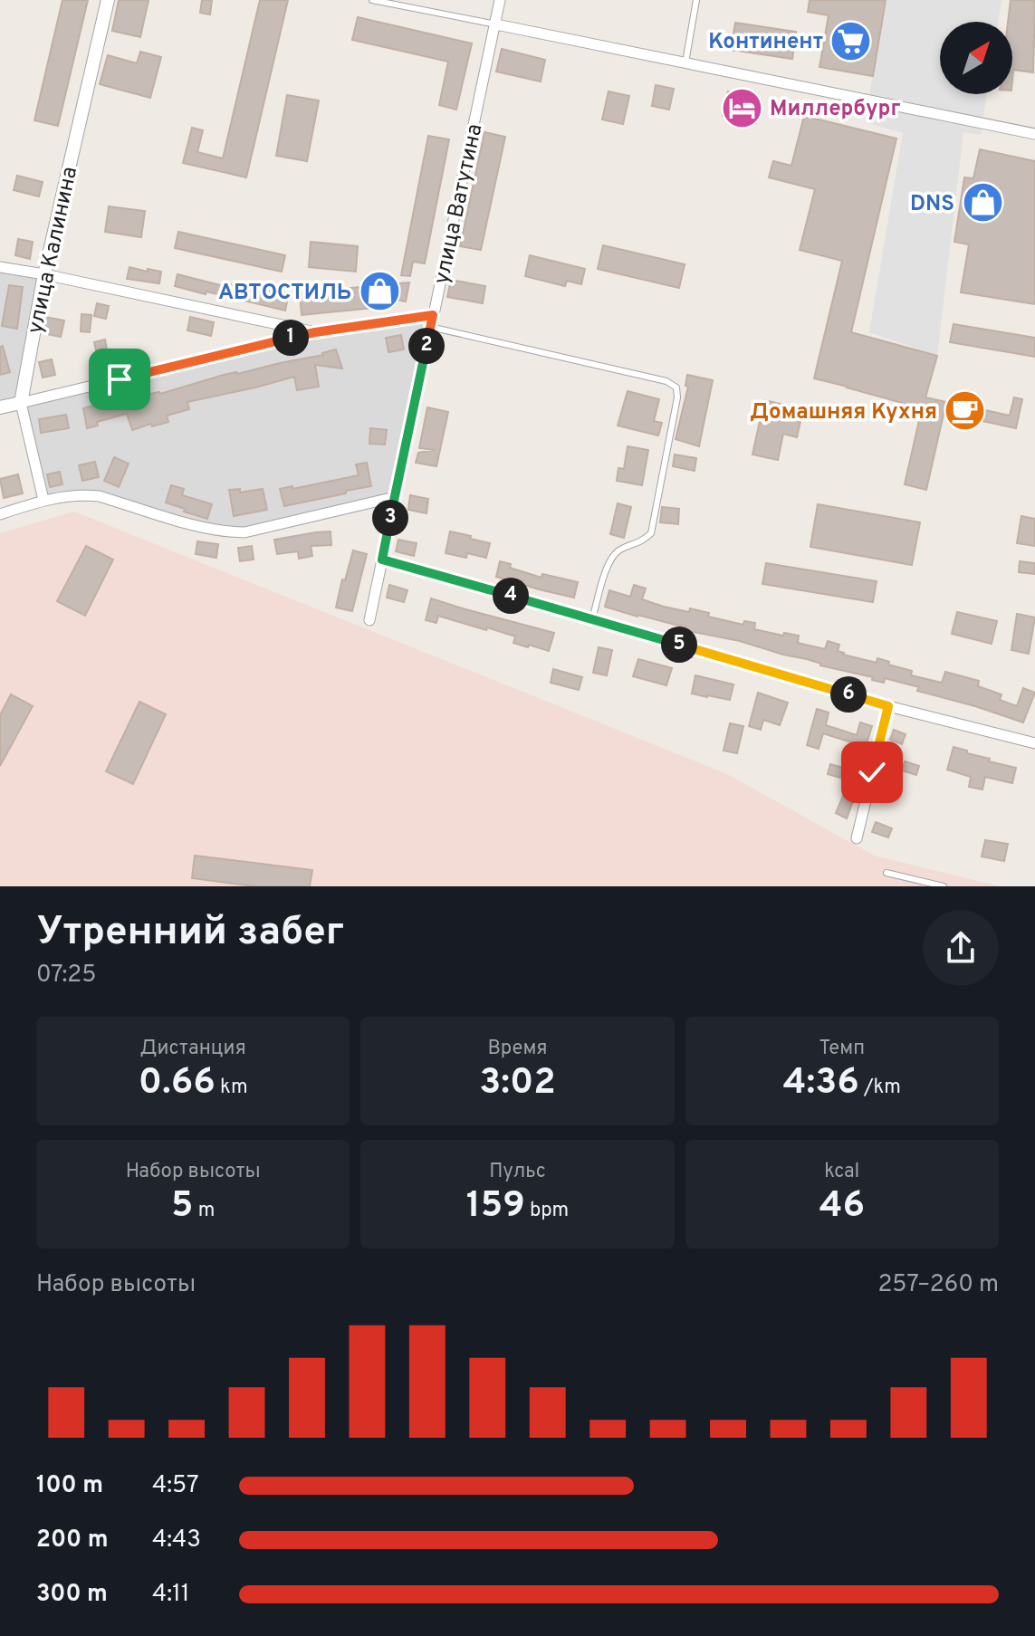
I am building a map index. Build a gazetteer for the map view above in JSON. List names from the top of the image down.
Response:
{
  "streets": {
    "street": ["улица Ватутина", "улица Калинина"]
  },
  "places": {
    "supermarket": ["Континент"],
    "hotel": ["Миллербург"],
    "shop": ["DNS", "АВТОСТИЛЬ"],
    "cafe": ["Домашняя Кухня"]
  },
  "north": "top right",
  "page": {
    "pins": [
      "1",
      "2",
      "3",
      "4",
      "5",
      "6"
    ],
    "heading": ["Утренний забег", "07:25"],
    "stats": [
      ["Дистанция", "0.66 km"],
      ["Время", "3:02"],
      ["Темп", "4:36 /km"],
      ["Набор высоты", "5 m"],
      ["Пульс", "159 bpm"],
      ["kcal", "46"]
    ],
    "chart": ["Набор высоты", "257–260 m"],
    "list": [
      {
        "name": "100 m",
        "note": "4:57"
      },
      {
        "name": "200 m",
        "note": "4:43"
      },
      {
        "name": "300 m",
        "note": "4:11"
      }
    ]
  }
}
